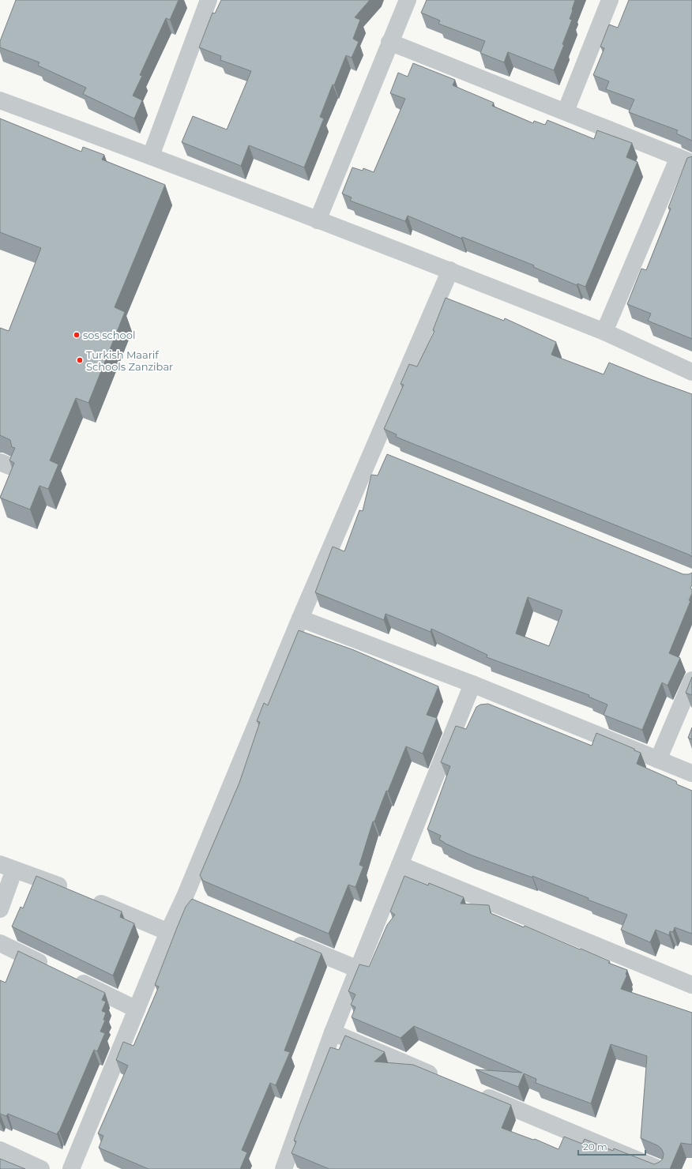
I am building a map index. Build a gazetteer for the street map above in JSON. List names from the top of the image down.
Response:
{
  "places": ["sos school", "Turkish Maarif Schools Zanzibar"],
  "scale_bar": "20 m"
}
